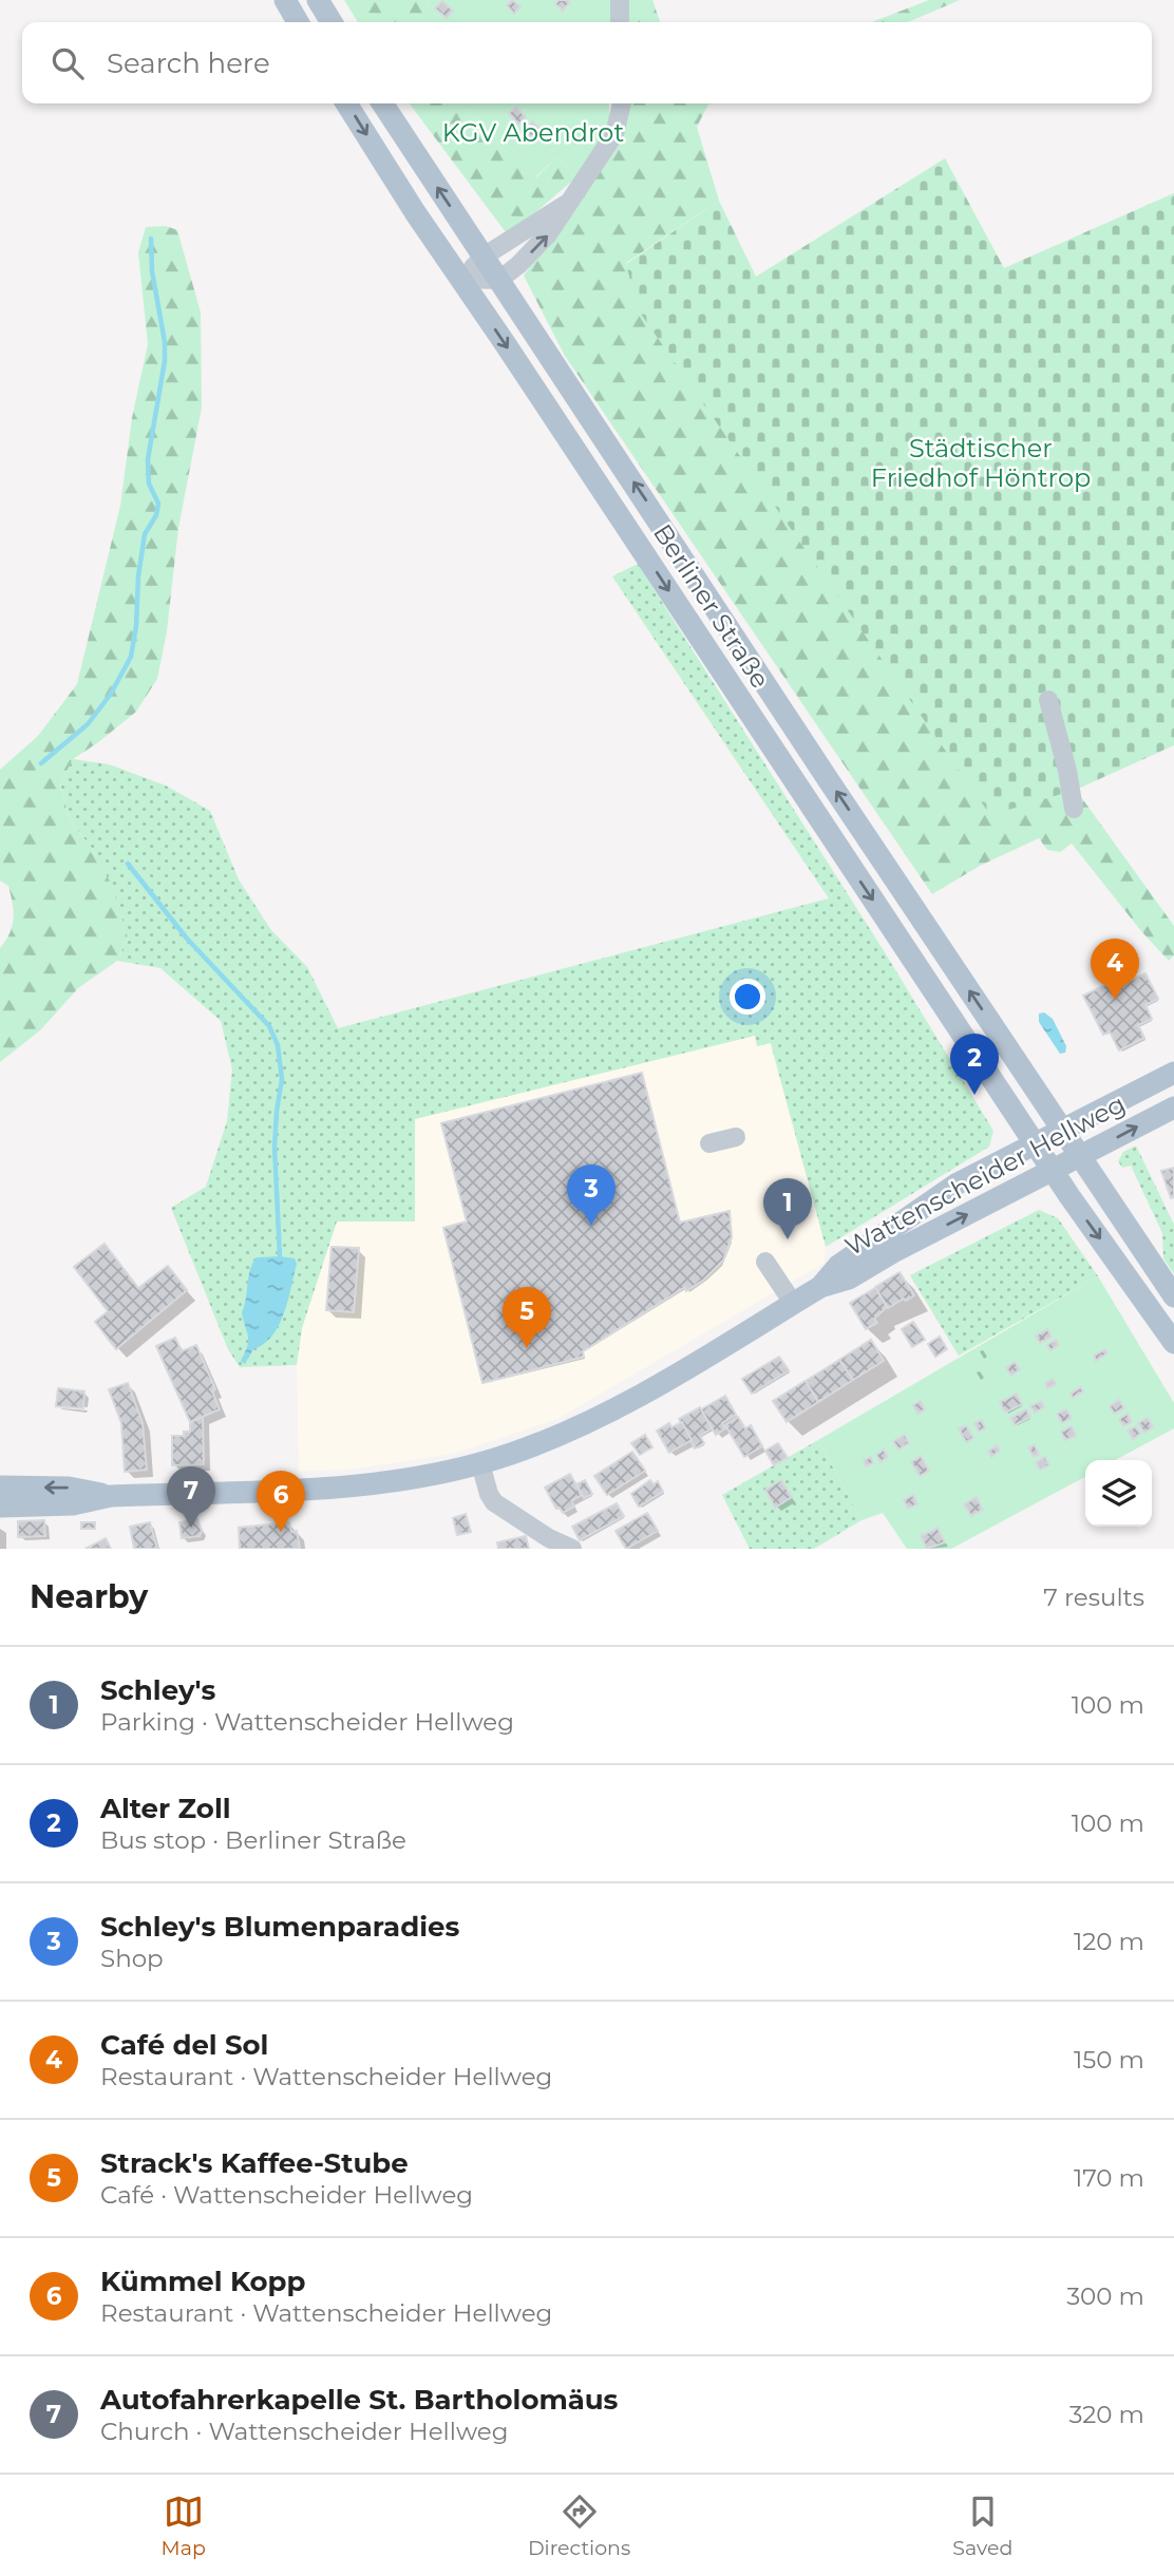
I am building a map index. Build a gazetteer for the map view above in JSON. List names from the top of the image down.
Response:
{
  "streets": {
    "main road": ["Berliner Straße", "Wattenscheider Hellweg"]
  },
  "crossings": [
    ["Berliner Straße", "Wattenscheider Hellweg"]
  ],
  "parks": ["KGV Abendrot", "Städtischer Friedhof Höntrop"],
  "page": {
    "search": "Search here",
    "pins": [
      "4",
      "2",
      "3",
      "1",
      "5",
      "7",
      "6"
    ],
    "heading": ["Nearby", "7 results"],
    "list": [
      {
        "mark": "1",
        "name": "Schley's",
        "note": "Parking · Wattenscheider Hellweg",
        "value": "100 m"
      },
      {
        "mark": "2",
        "name": "Alter Zoll",
        "note": "Bus stop · Berliner Straße",
        "value": "100 m"
      },
      {
        "mark": "3",
        "name": "Schley's Blumenparadies",
        "note": "Shop",
        "value": "120 m"
      },
      {
        "mark": "4",
        "name": "Café del Sol",
        "note": "Restaurant · Wattenscheider Hellweg",
        "value": "150 m"
      },
      {
        "mark": "5",
        "name": "Strack's Kaffee-Stube",
        "note": "Café · Wattenscheider Hellweg",
        "value": "170 m"
      },
      {
        "mark": "6",
        "name": "Kümmel Kopp",
        "note": "Restaurant · Wattenscheider Hellweg",
        "value": "300 m"
      },
      {
        "mark": "7",
        "name": "Autofahrerkapelle St. Bartholomäus",
        "note": "Church · Wattenscheider Hellweg",
        "value": "320 m"
      }
    ],
    "nav": ["Map", "Directions", "Saved"]
  }
}
